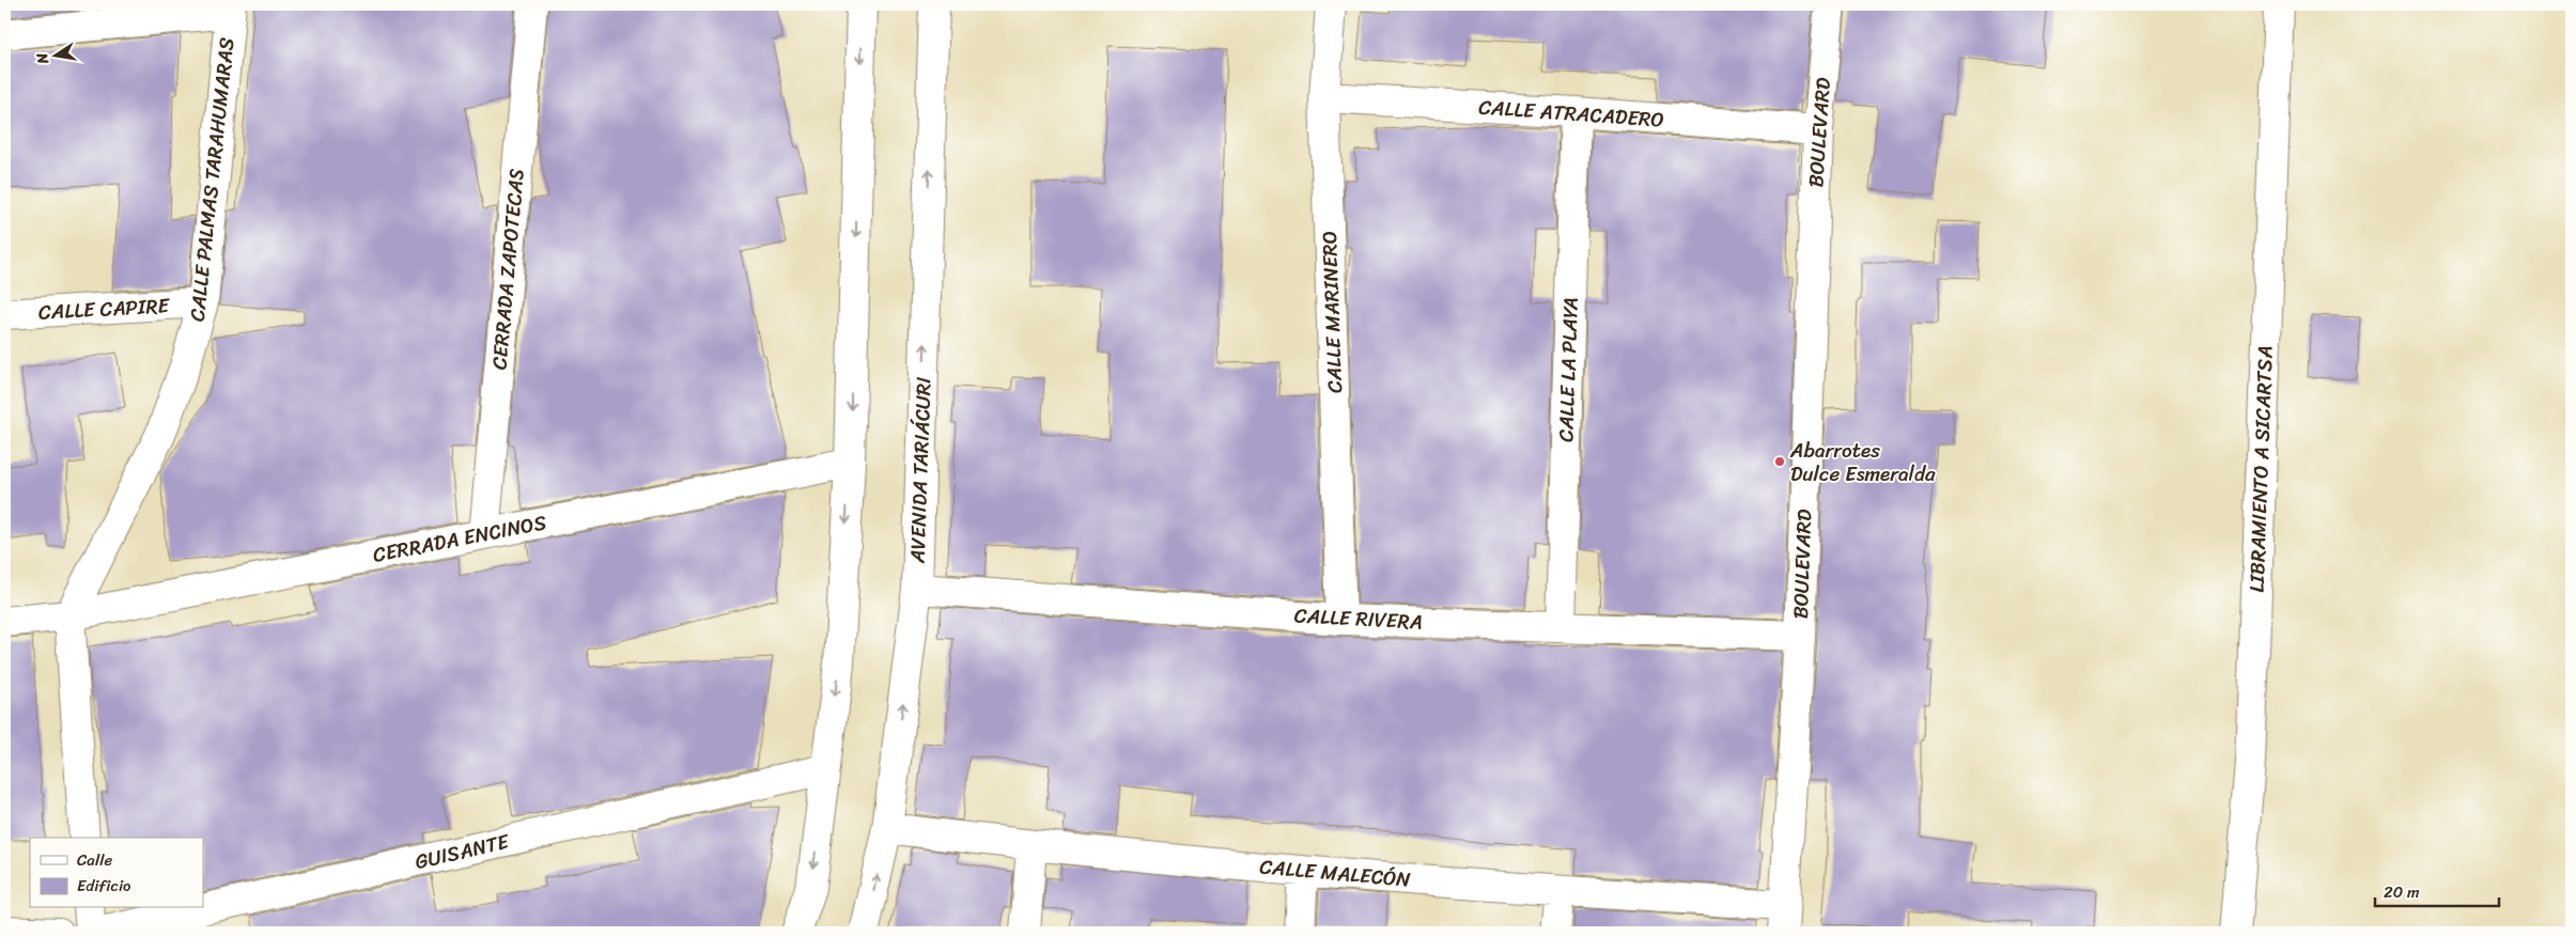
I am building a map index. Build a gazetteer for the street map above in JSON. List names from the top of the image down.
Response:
{
  "streets": {
    "street": [
      "CALLE ATRACADERO",
      "BOULEVARD",
      "CALLE PALMAS TARAHUMARAS",
      "CERRADA ZAPOTECAS",
      "CALLE CAPIRE",
      "CALLE MARINERO",
      "CALLE LA PLAYA",
      "LIBRAMIENTO A SICARTSA",
      "AVENIDA TARIÁCURI",
      "CERRADA ENCINOS",
      "CALLE RIVERA",
      "GUISANTE",
      "CALLE MALECÓN"
    ]
  },
  "crossings": [
    ["CALLE ATRACADERO", "BOULEVARD"],
    ["CALLE ATRACADERO", "CALLE MARINERO"],
    ["CALLE ATRACADERO", "CALLE LA PLAYA"],
    ["BOULEVARD", "CALLE RIVERA"],
    ["BOULEVARD", "CALLE MALECÓN"],
    ["CALLE PALMAS TARAHUMARAS", "CALLE CAPIRE"],
    ["CALLE PALMAS TARAHUMARAS", "CERRADA ENCINOS"],
    ["CERRADA ZAPOTECAS", "CERRADA ENCINOS"],
    ["CALLE MARINERO", "CALLE RIVERA"],
    ["CALLE LA PLAYA", "CALLE RIVERA"],
    ["AVENIDA TARIÁCURI", "CALLE RIVERA"],
    ["AVENIDA TARIÁCURI", "CALLE MALECÓN"]
  ],
  "places": ["Abarrotes Dulce Esmeralda"],
  "legend": ["Calle", "Edificio"],
  "scale_bar": "20 m",
  "north": "left"
}
